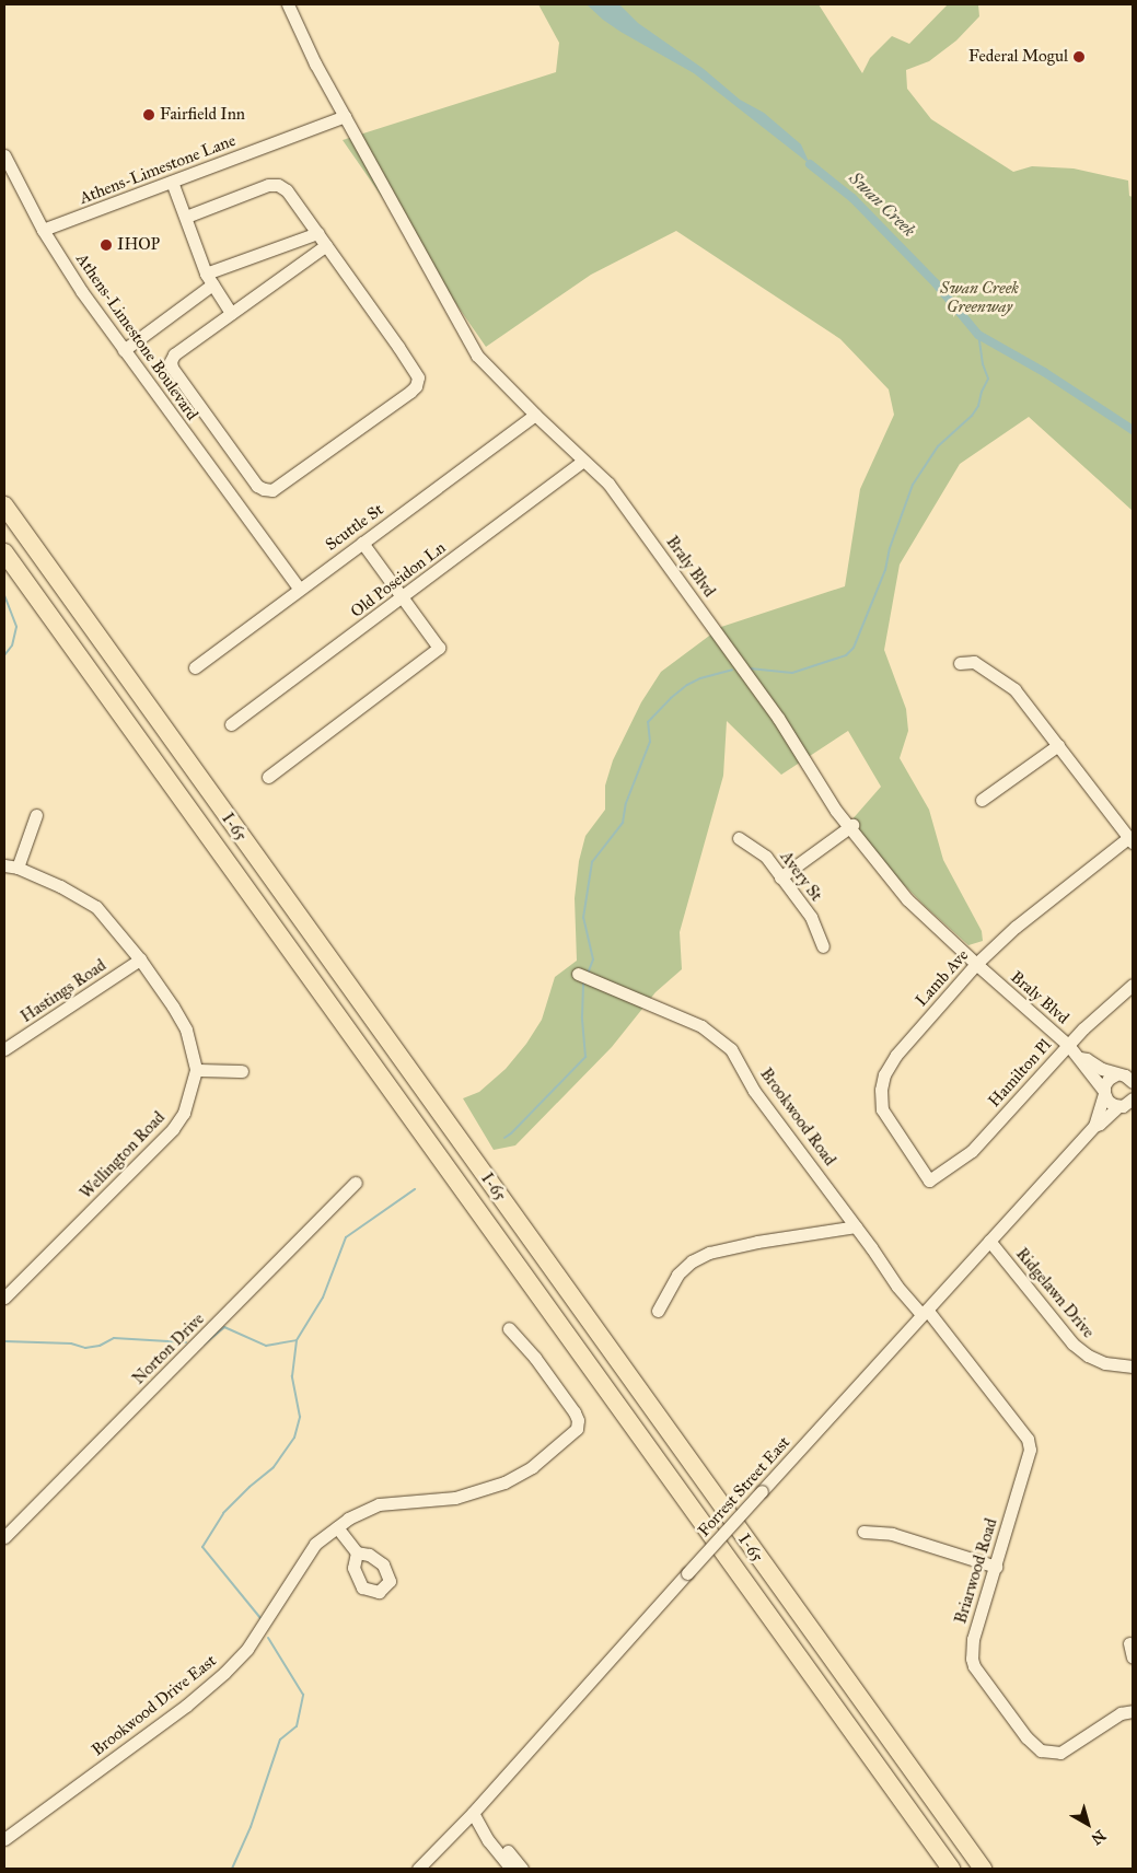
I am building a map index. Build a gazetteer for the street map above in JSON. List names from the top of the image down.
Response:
{
  "streets": {
    "highway": ["I-65"],
    "street": [
      "Athens-Limestone Lane",
      "Athens-Limestone Boulevard",
      "Scuttle St",
      "Braly Blvd",
      "Old Poseidon Ln",
      "Avery St",
      "Lamb Ave",
      "Hastings Road",
      "Hamilton Pl",
      "Brookwood Road",
      "Wellington Road",
      "Ridgelawn Drive",
      "Norton Drive",
      "Forrest Street East",
      "Briarwood Road",
      "Brookwood Drive East"
    ]
  },
  "crossings": [
    ["Athens-Limestone Lane", "Athens-Limestone Boulevard"],
    ["Athens-Limestone Lane", "Braly Blvd"],
    ["Athens-Limestone Boulevard", "Scuttle St"],
    ["Scuttle St", "Braly Blvd"],
    ["Braly Blvd", "Old Poseidon Ln"],
    ["Braly Blvd", "Lamb Ave"],
    ["Braly Blvd", "Hamilton Pl"],
    ["Lamb Ave", "Hamilton Pl"],
    ["Brookwood Road", "Forrest Street East"],
    ["Brookwood Road", "Briarwood Road"],
    ["Ridgelawn Drive", "Forrest Street East"],
    ["Forrest Street East", "Briarwood Road"]
  ],
  "water": ["Swan Creek"],
  "parks": ["Swan Creek Greenway"],
  "places": ["Federal Mogul", "Fairfield Inn", "IHOP"],
  "north": "bottom right"
}
